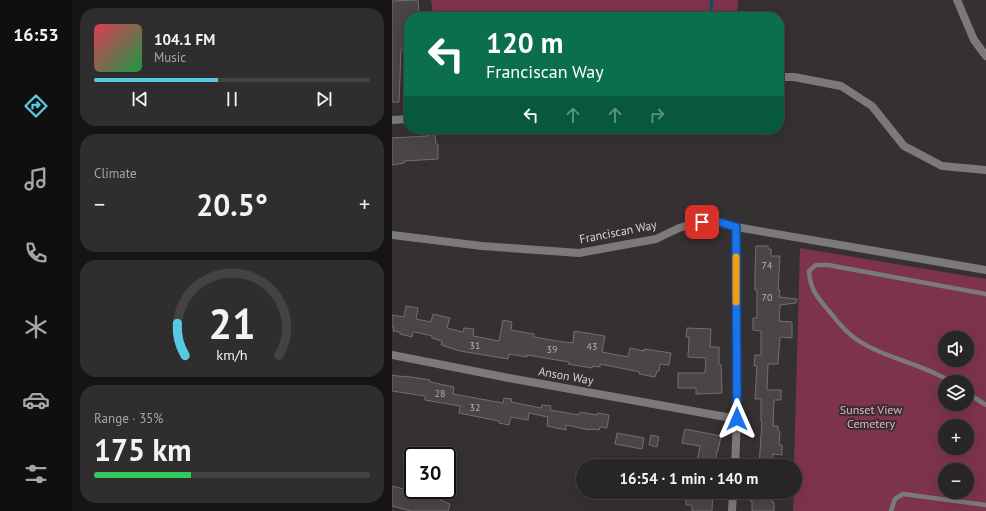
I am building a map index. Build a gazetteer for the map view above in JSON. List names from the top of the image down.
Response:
{
  "streets": {
    "street": ["Franciscan Way", "Anson Way"]
  },
  "parks": ["Sunset View Cemetery"],
  "house_numbers": [
    "74",
    "70",
    "31",
    "43",
    "39",
    "28",
    "32"
  ],
  "page": {
    "tabs": "16:53",
    "turn": ["120 m", "Franciscan Way"],
    "song": ["104.1 FM", "Music"],
    "tile": [
      "Climate",
      ["Range · 35%", "175 km"]
    ],
    "heat": ["−", "20.5°", "+"],
    "map_buttons": ["+", "−"],
    "limit": "30",
    "trip": "16:54 · 1 min · 140 m",
    "gauge": ["21", "km/h"]
  }
}
